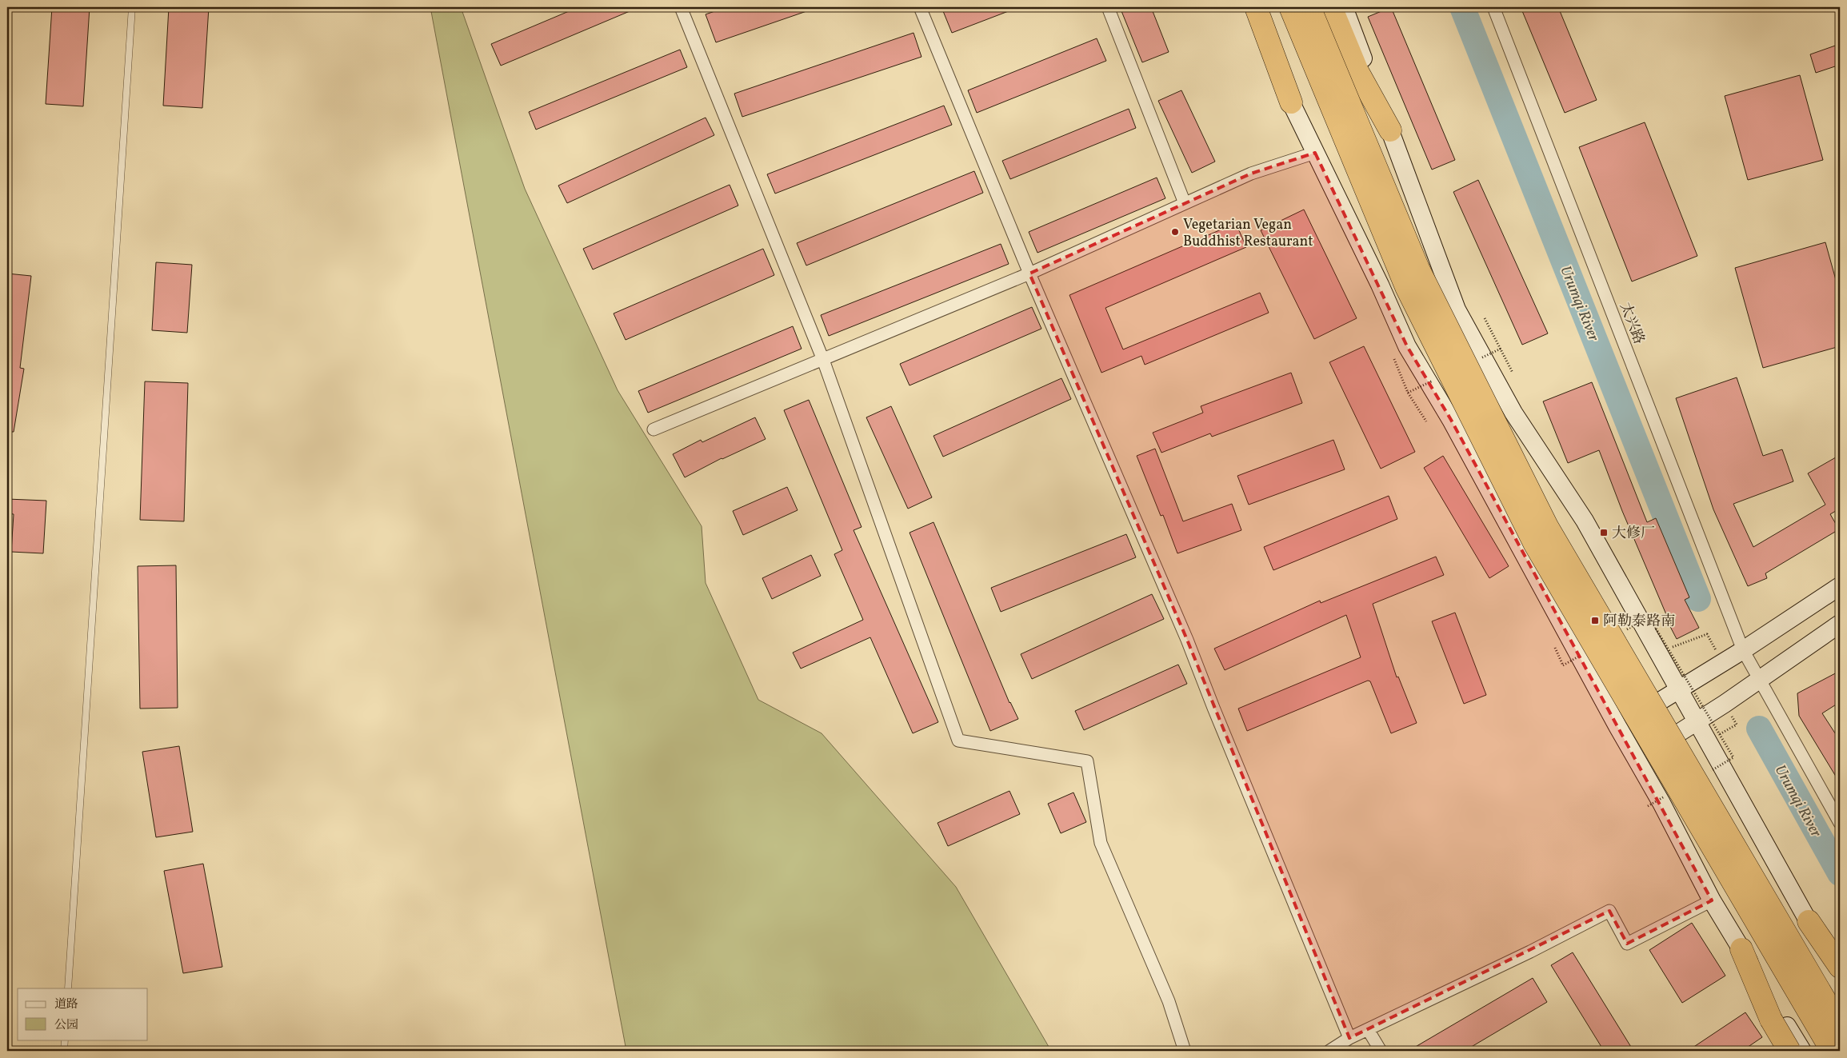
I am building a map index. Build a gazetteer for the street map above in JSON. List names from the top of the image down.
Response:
{
  "streets": {
    "street": ["太兴路"]
  },
  "water": ["Urumqi River"],
  "places": {
    "other": ["Vegetarian Vegan Buddhist Restaurant"],
    "transit": ["大修厂", "阿勒泰路南"]
  },
  "legend": ["道路", "公园"]
}
